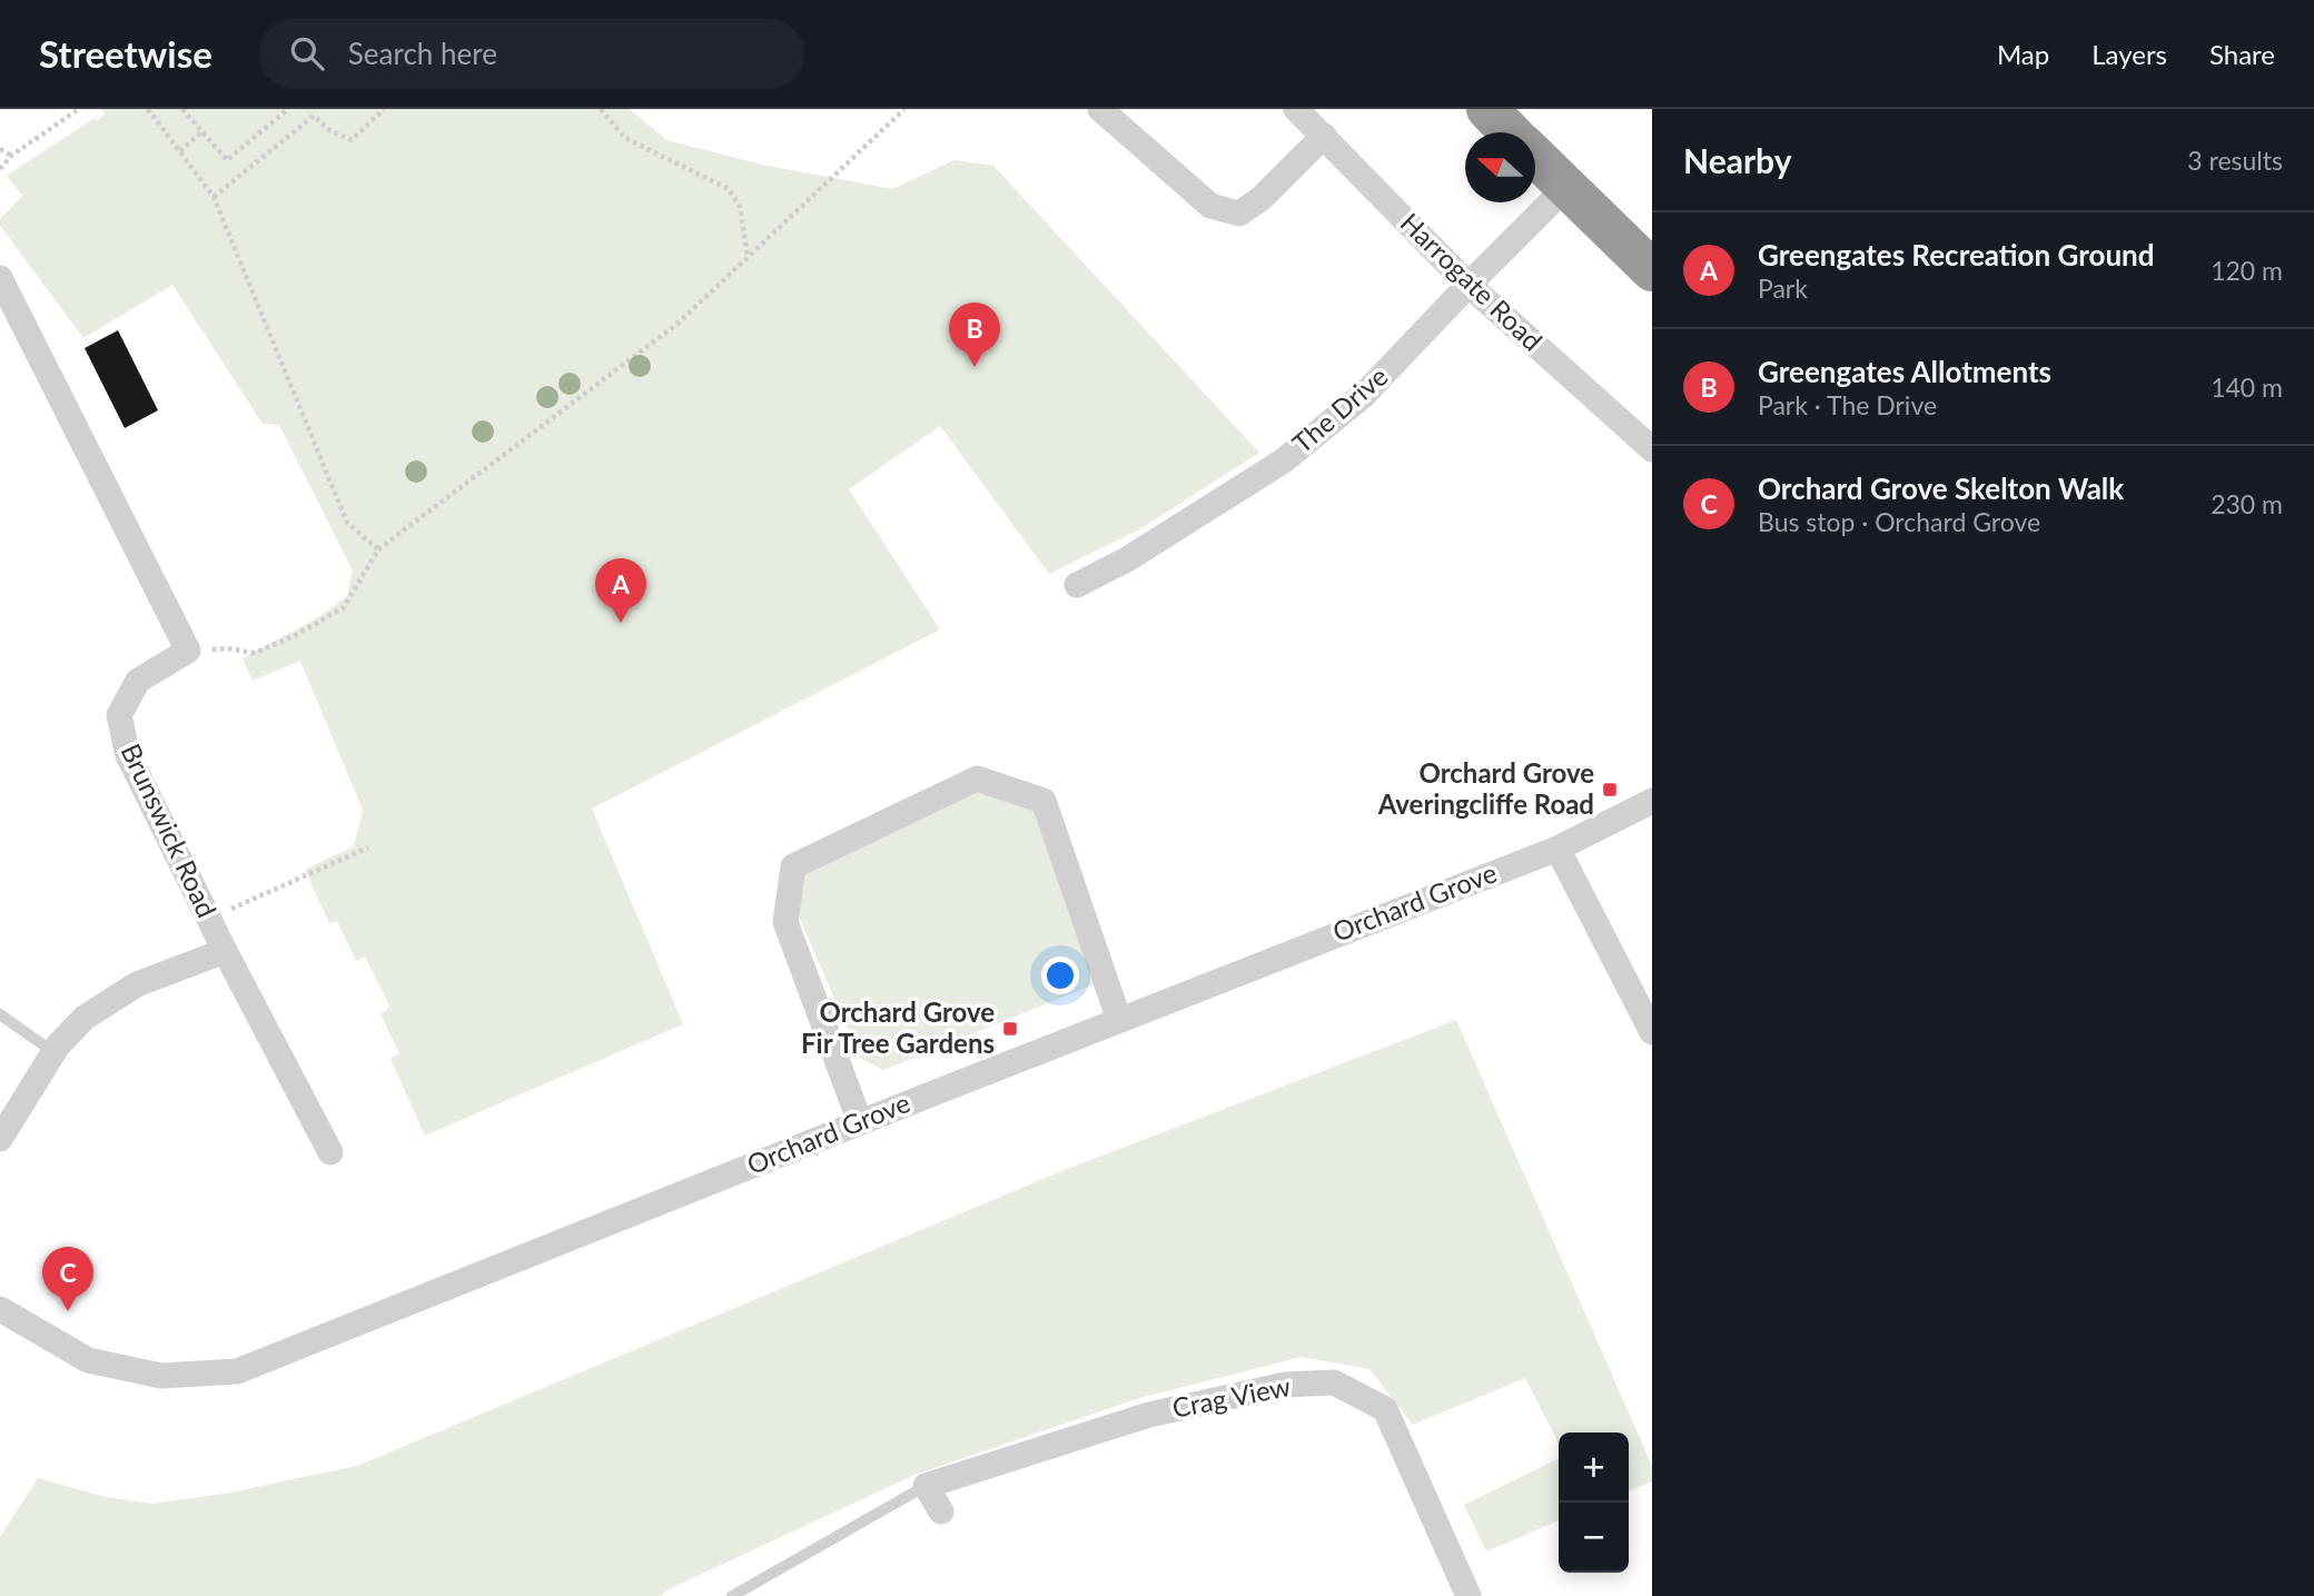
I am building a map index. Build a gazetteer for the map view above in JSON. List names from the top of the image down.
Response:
{
  "streets": {
    "street": [
      "Harrogate Road",
      "The Drive",
      "Brunswick Road",
      "Orchard Grove",
      "Crag View"
    ]
  },
  "crossings": [
    ["Harrogate Road", "The Drive"]
  ],
  "places": {
    "transit": ["Orchard Grove Averingcliffe Road", "Orchard Grove Fir Tree Gardens"]
  },
  "north": "left",
  "page": {
    "header": "Streetwise",
    "search": "Search here",
    "nav": ["Map", "Layers", "Share"],
    "heading": ["Nearby", "3 results"],
    "list": [
      {
        "mark": "A",
        "name": "Greengates Recreation Ground",
        "note": "Park",
        "value": "120 m"
      },
      {
        "mark": "B",
        "name": "Greengates Allotments",
        "note": "Park · The Drive",
        "value": "140 m"
      },
      {
        "mark": "C",
        "name": "Orchard Grove Skelton Walk",
        "note": "Bus stop · Orchard Grove",
        "value": "230 m"
      }
    ],
    "pins": ["B", "A", "C"],
    "map_buttons": ["+", "−"]
  }
}
